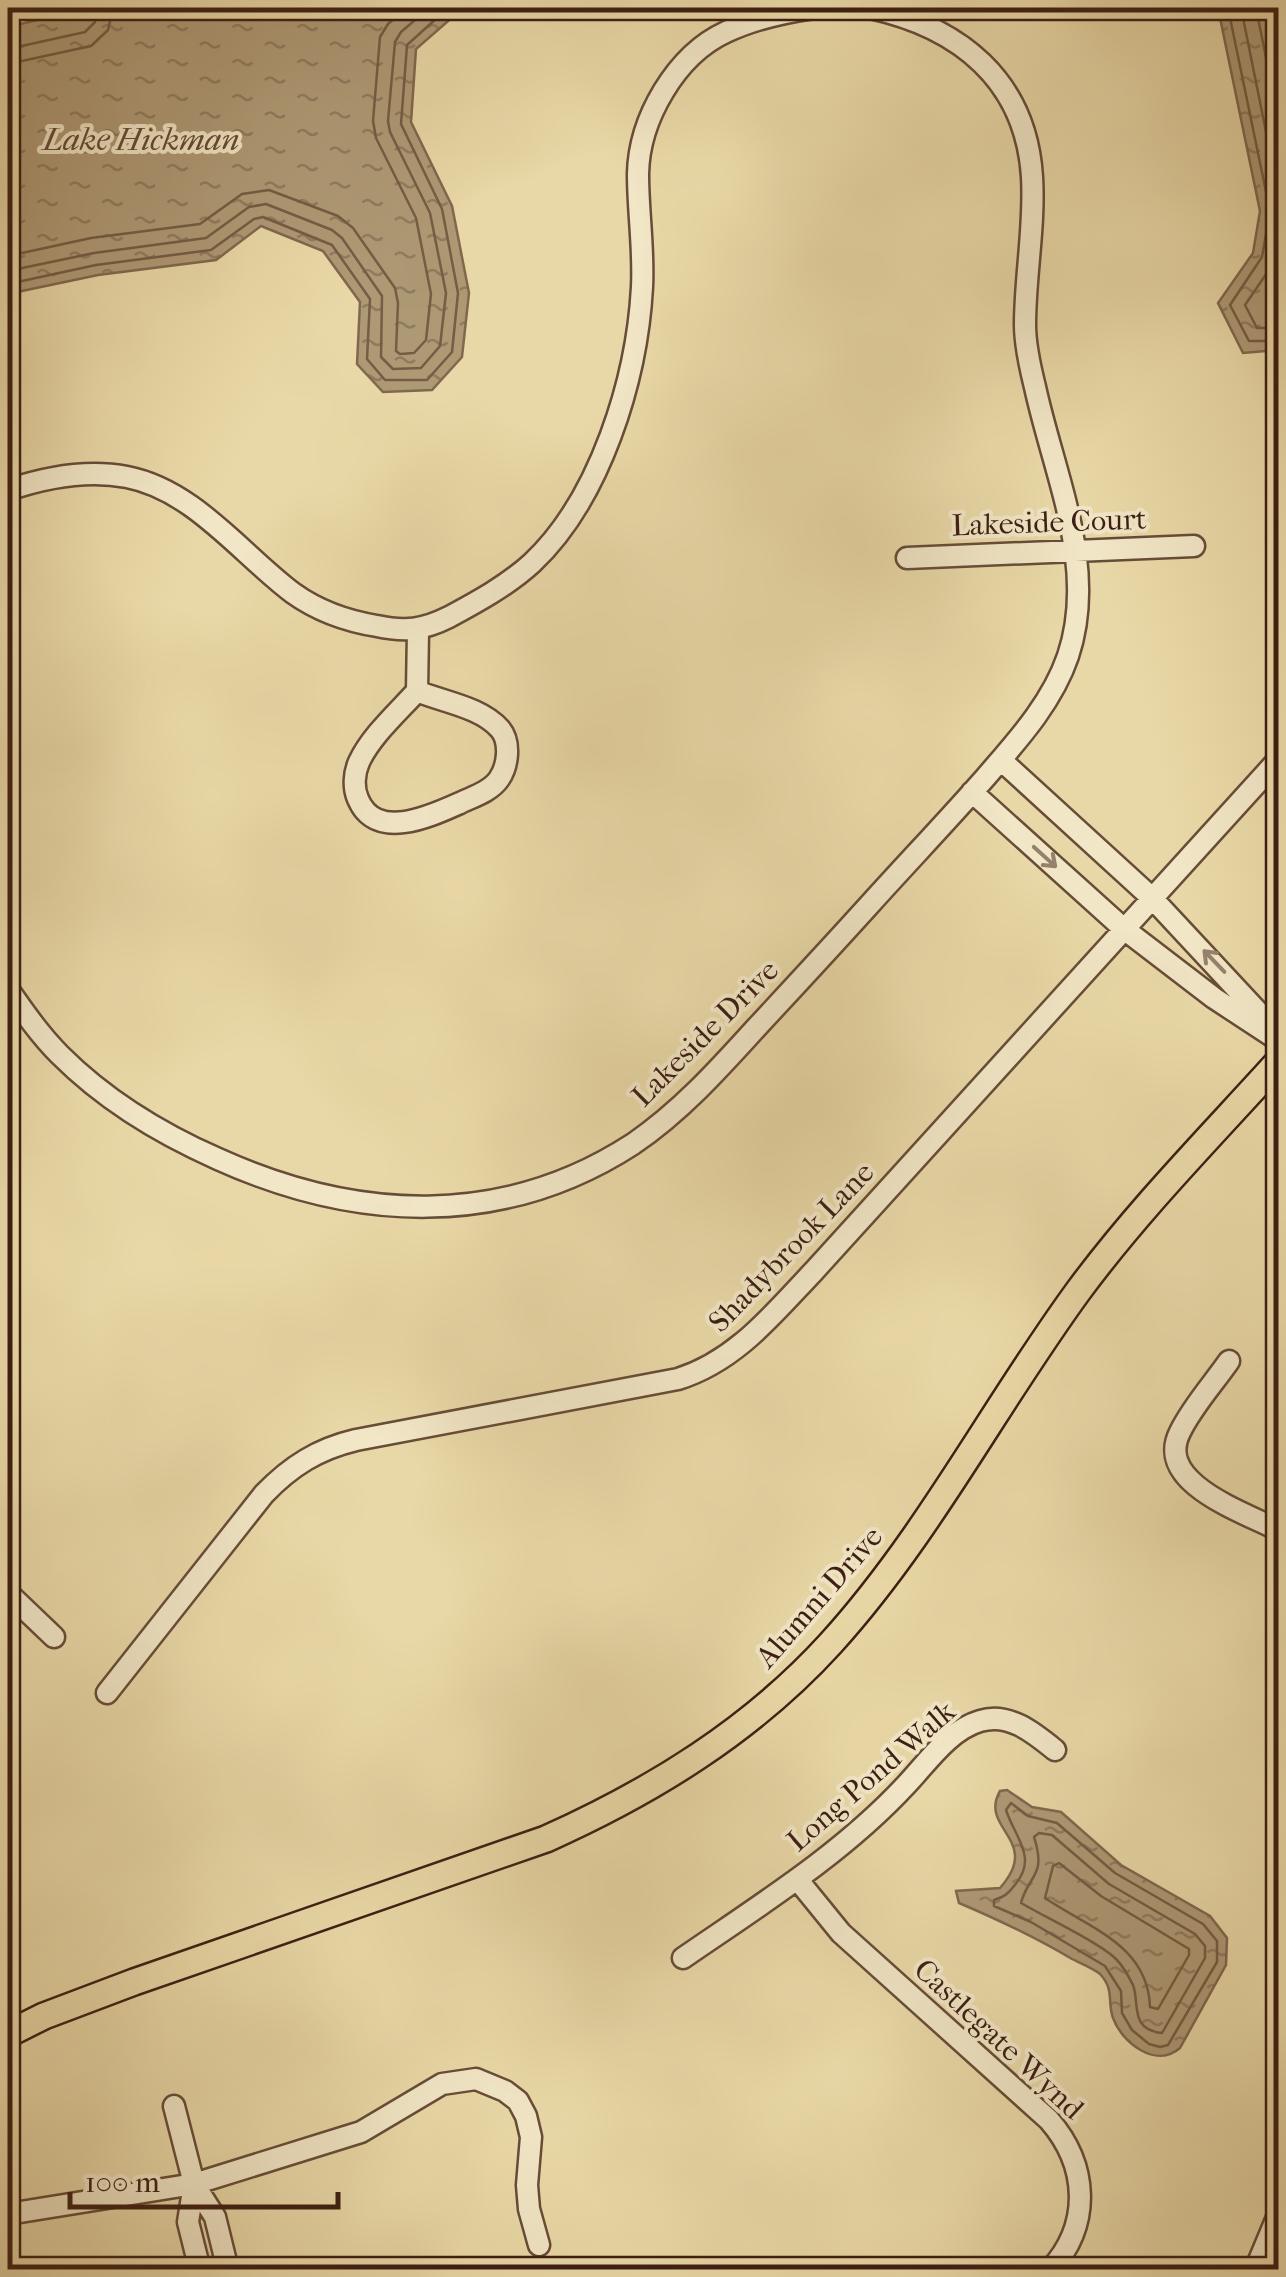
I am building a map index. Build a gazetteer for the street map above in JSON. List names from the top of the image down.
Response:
{
  "streets": {
    "main road": ["Alumni Drive"],
    "street": [
      "Lakeside Court",
      "Lakeside Drive",
      "Shadybrook Lane",
      "Long Pond Walk",
      "Castlegate Wynd"
    ]
  },
  "crossings": [
    ["Lakeside Court", "Lakeside Drive"],
    ["Long Pond Walk", "Castlegate Wynd"]
  ],
  "water": ["Lake Hickman"],
  "scale_bar": "100 m"
}
